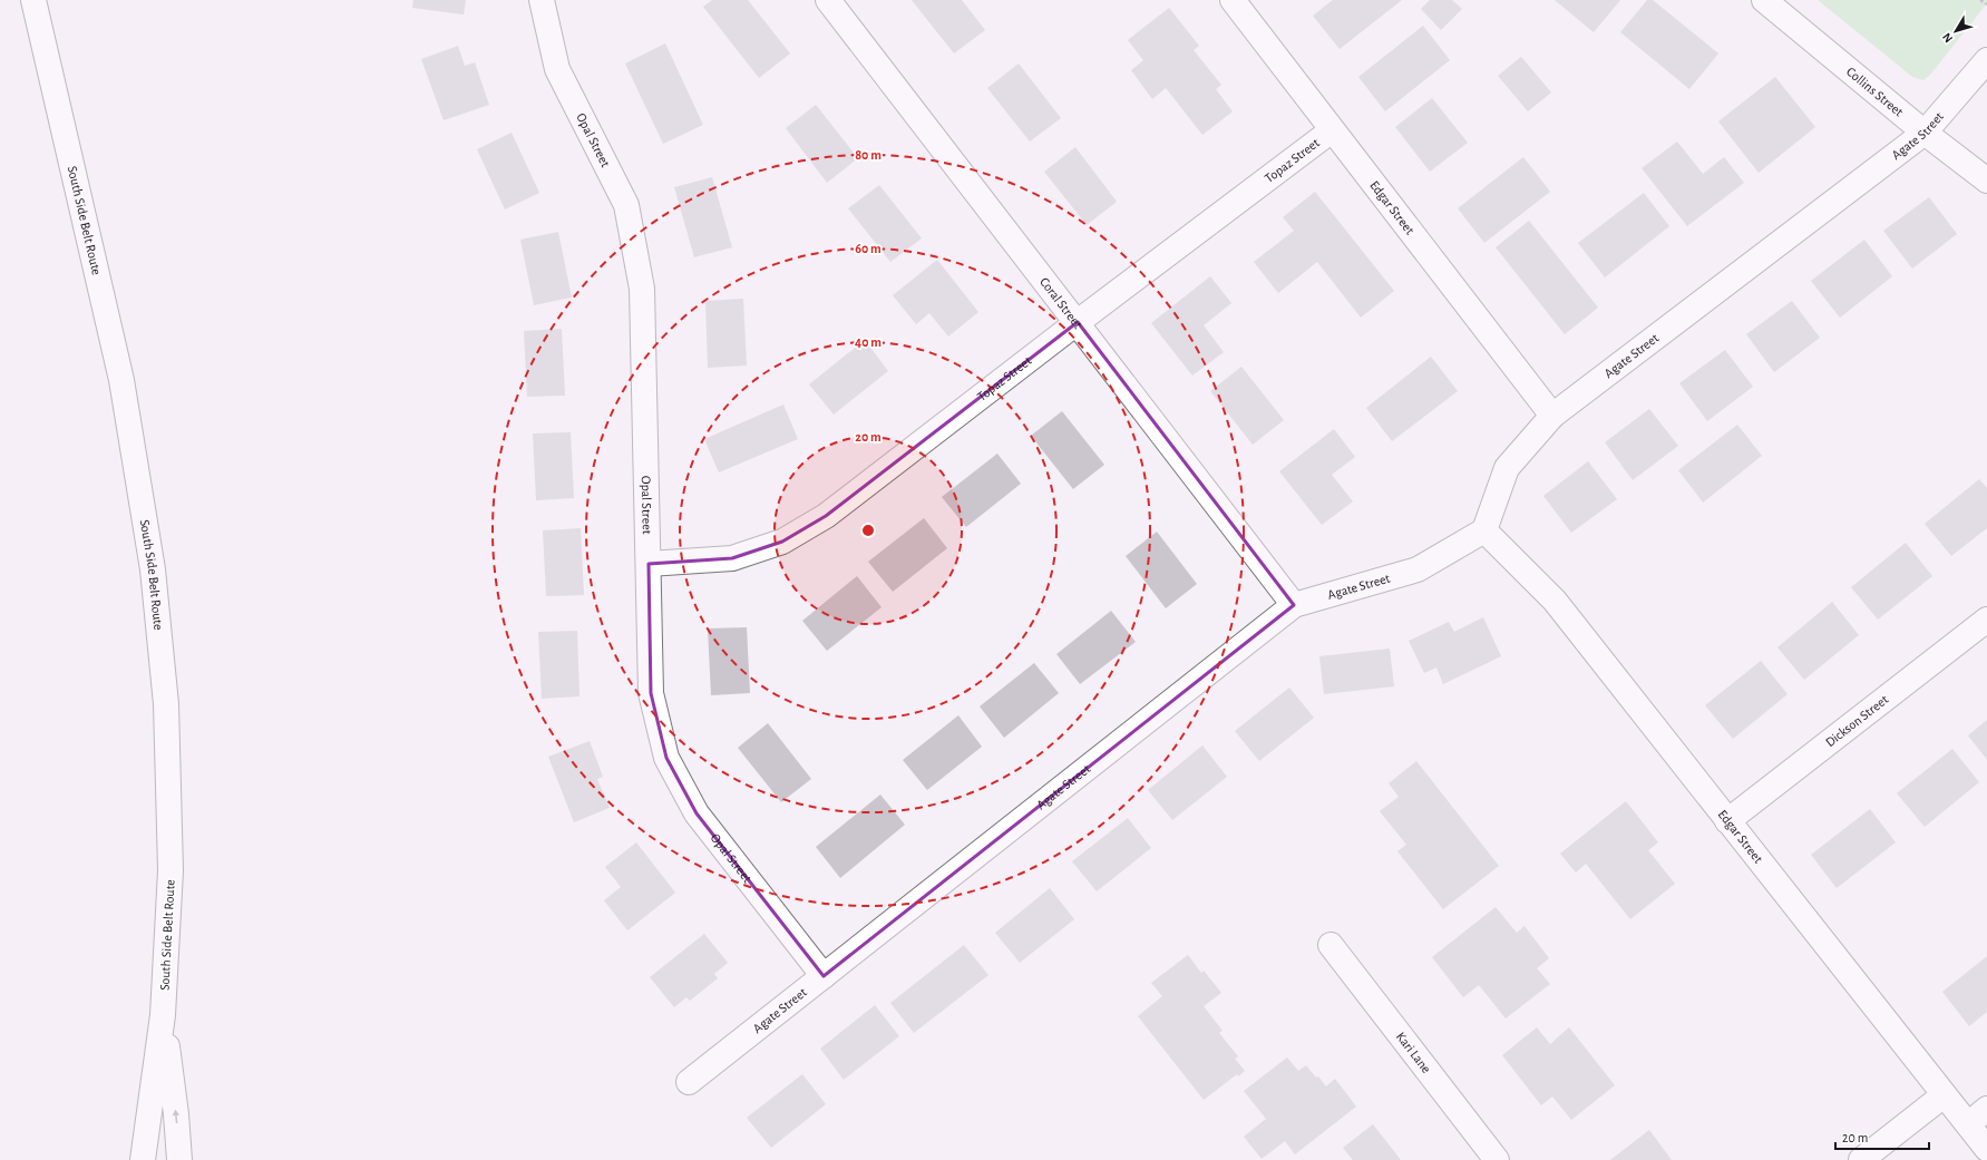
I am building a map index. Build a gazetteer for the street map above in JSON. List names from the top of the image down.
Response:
{
  "streets": {
    "street": [
      "Collins Street",
      "Agate Street",
      "Opal Street",
      "Topaz Street",
      "Edgar Street",
      "South Side Belt Route",
      "Coral Street",
      "Dickson Street",
      "Kari Lane"
    ]
  },
  "crossings": [
    ["Collins Street", "Agate Street"],
    ["Agate Street", "Opal Street"],
    ["Agate Street", "Edgar Street"],
    ["Agate Street", "Coral Street"],
    ["Opal Street", "Topaz Street"],
    ["Topaz Street", "Edgar Street"],
    ["Topaz Street", "Coral Street"],
    ["Edgar Street", "Dickson Street"]
  ],
  "scale_bar": "20 m",
  "north": "bottom left",
  "rings": [
    "80 m",
    "60 m",
    "40 m",
    "20 m"
  ]
}
